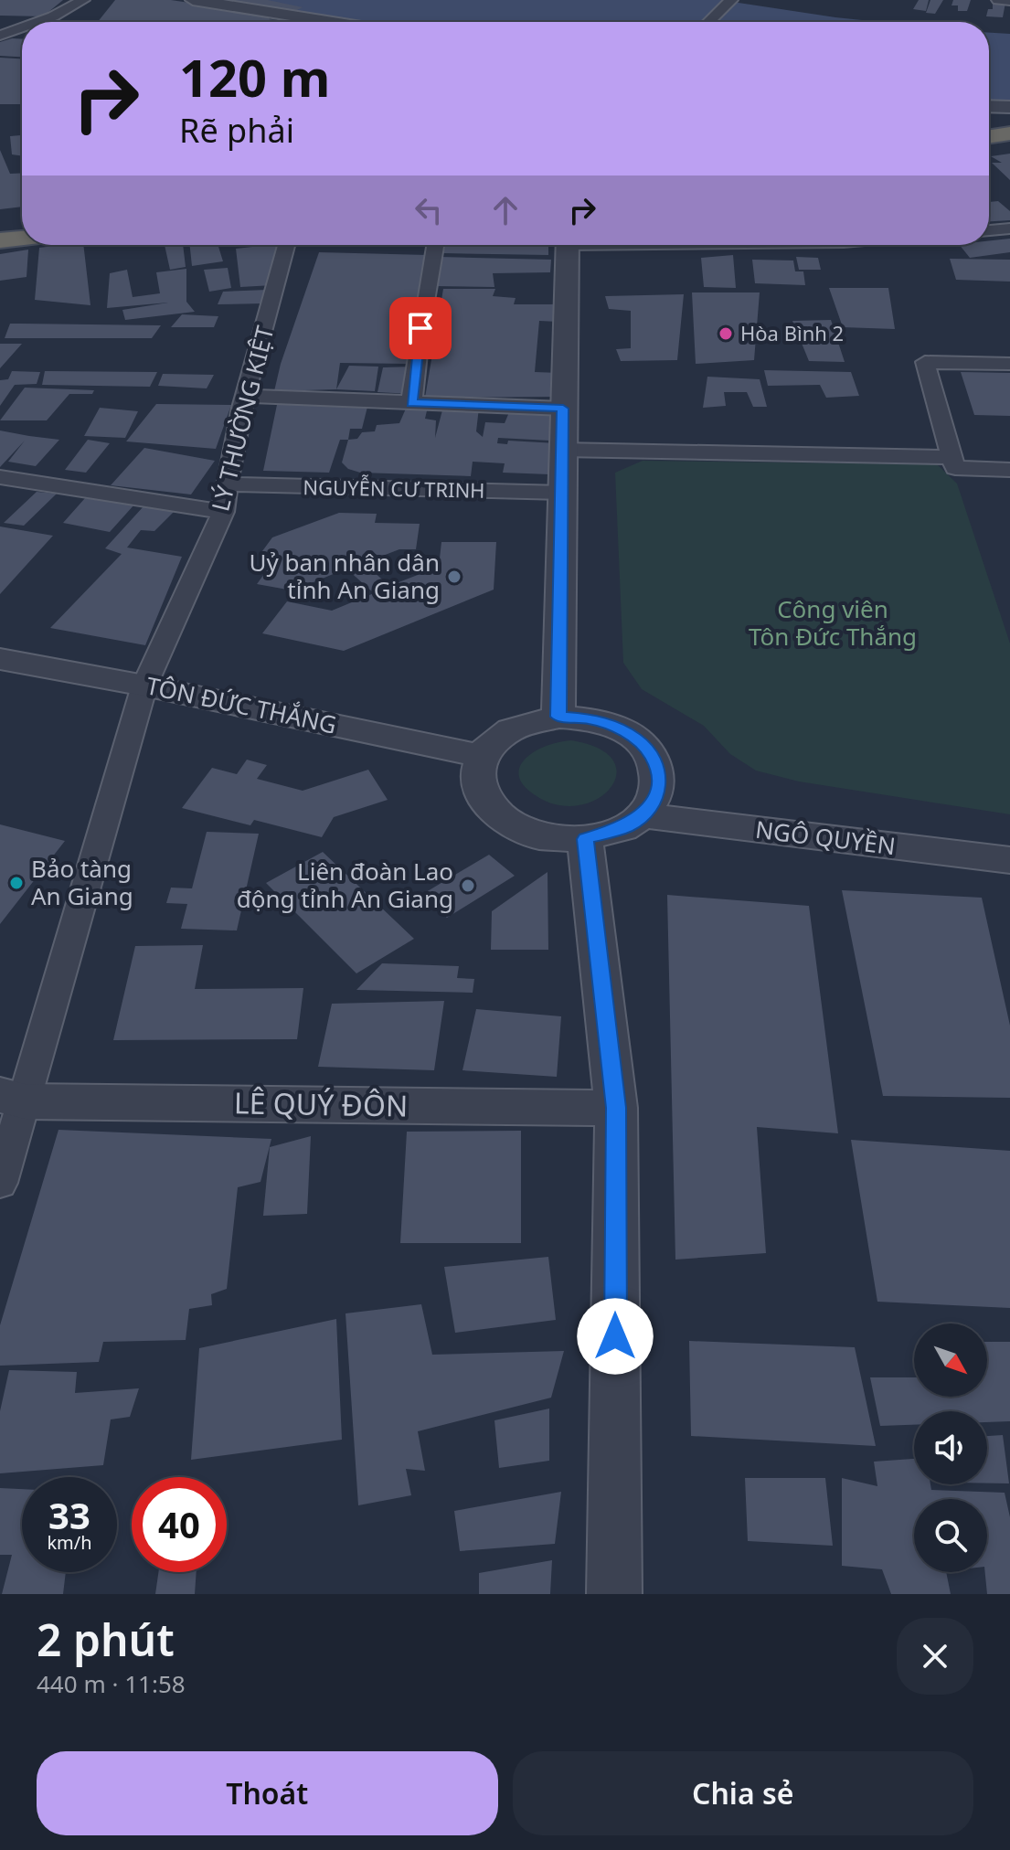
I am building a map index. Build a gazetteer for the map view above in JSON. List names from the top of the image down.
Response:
{
  "streets": {
    "street": [
      "LÝ THƯỜNG KIỆT",
      "NGUYỄN CƯ TRINH",
      "TÔN ĐỨC THẮNG",
      "NGÔ QUYỀN",
      "LÊ QUÝ ĐÔN"
    ]
  },
  "crossings": [
    ["LÝ THƯỜNG KIỆT", "NGUYỄN CƯ TRINH"],
    ["LÝ THƯỜNG KIỆT", "TÔN ĐỨC THẮNG"],
    ["LÝ THƯỜNG KIỆT", "LÊ QUÝ ĐÔN"],
    ["TÔN ĐỨC THẮNG", "NGÔ QUYỀN"]
  ],
  "parks": ["Công viên Tôn Đức Thắng"],
  "places": [
    "Hòa Bình 2",
    "Uỷ ban nhân dân tỉnh An Giang",
    "Bảo tàng An Giang",
    "Liên đoàn Lao động tỉnh An Giang"
  ],
  "north": "bottom right",
  "page": {
    "turn": ["120 m", "Rẽ phải"],
    "speed": "33 km/h",
    "limit": "40",
    "heading": ["2 phút", "440 m · 11:58"],
    "buttons": ["Thoát", "Chia sẻ"]
  }
}
